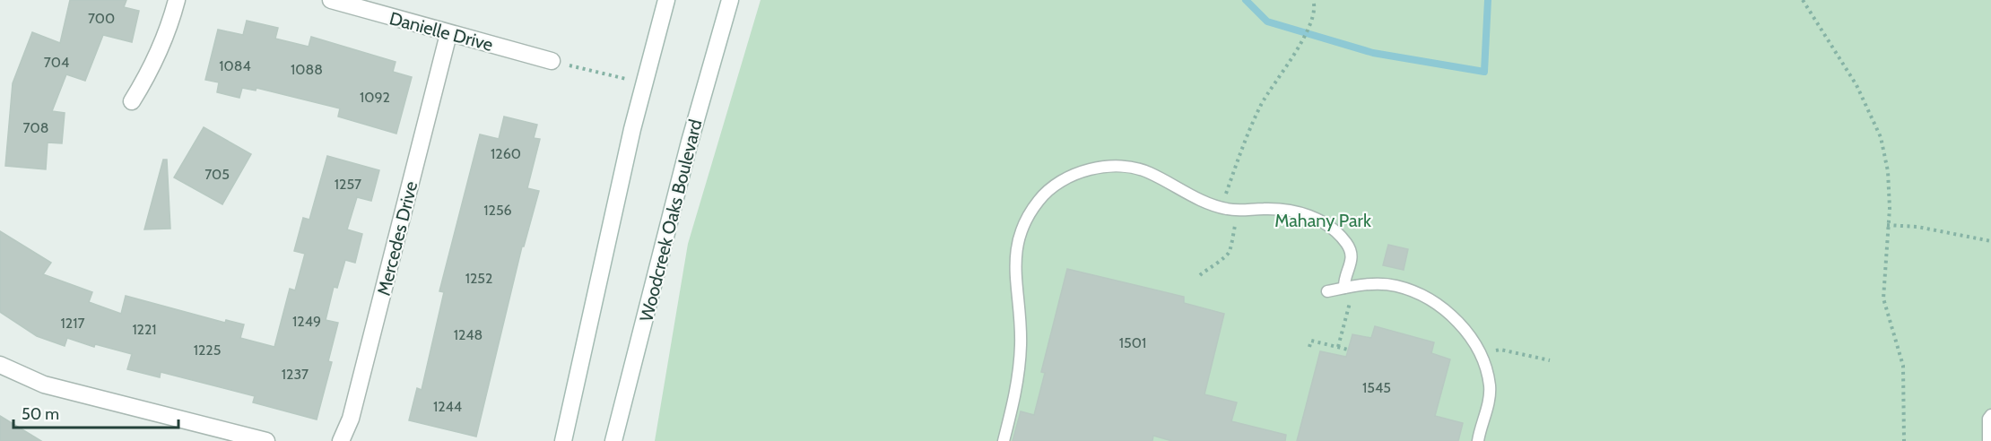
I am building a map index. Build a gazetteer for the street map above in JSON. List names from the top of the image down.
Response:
{
  "streets": {
    "street": ["Danielle Drive", "Woodcreek Oaks Boulevard", "Mercedes Drive"]
  },
  "crossings": [
    ["Danielle Drive", "Mercedes Drive"]
  ],
  "parks": ["Mahany Park"],
  "house_numbers": [
    "700",
    "704",
    "1084",
    "1088",
    "1092",
    "708",
    "1260",
    "705",
    "1257",
    "1256",
    "1252",
    "1249",
    "1217",
    "1221",
    "1248",
    "1501",
    "1225",
    "1237",
    "1545",
    "1244"
  ],
  "scale_bar": "50 m"
}
